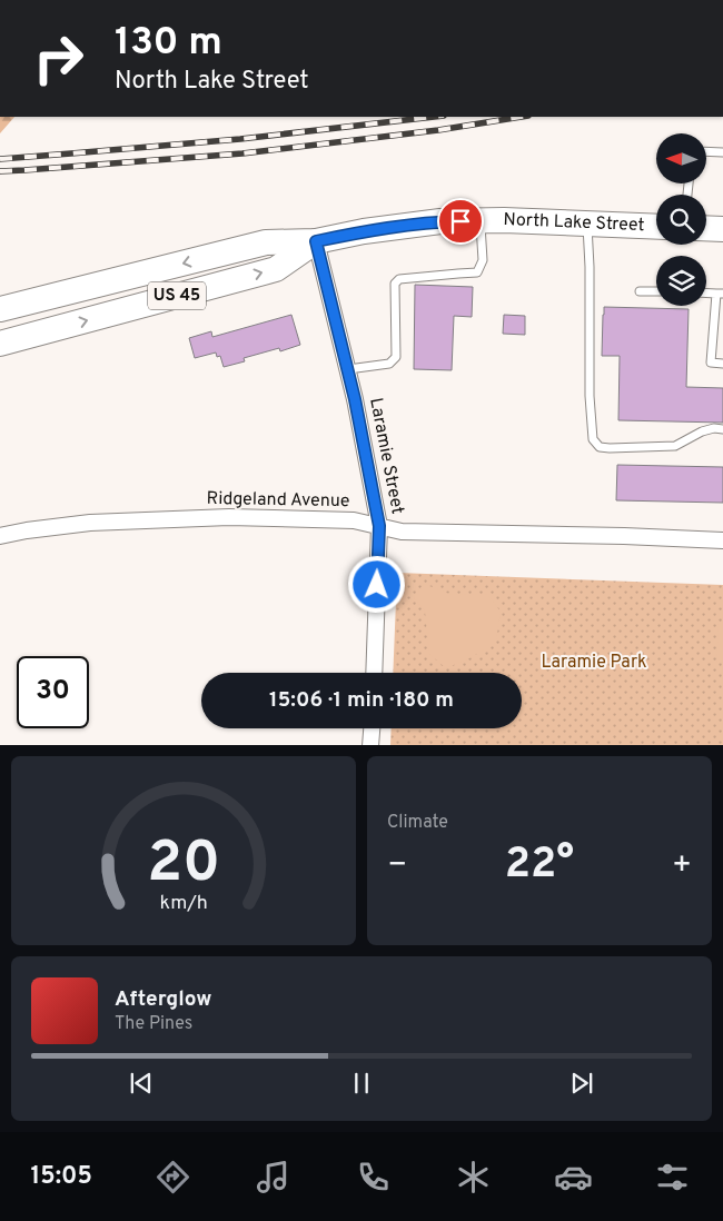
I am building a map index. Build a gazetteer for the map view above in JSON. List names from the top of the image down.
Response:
{
  "streets": {
    "main road": ["North Lake Street", "US 45"],
    "street": ["Laramie Street", "Ridgeland Avenue"]
  },
  "crossings": [
    ["North Lake Street", "Laramie Street"],
    ["Laramie Street", "Ridgeland Avenue"]
  ],
  "parks": ["Laramie Park"],
  "north": "left",
  "page": {
    "turn": ["130 m", "North Lake Street"],
    "limit": "30",
    "trip": "15:06 · 1 min · 180 m",
    "tile": "Climate",
    "heat": ["−", "22°", "+"],
    "song": ["Afterglow", "The Pines"],
    "tabs": "15:05",
    "gauge": ["20", "km/h"]
  }
}
